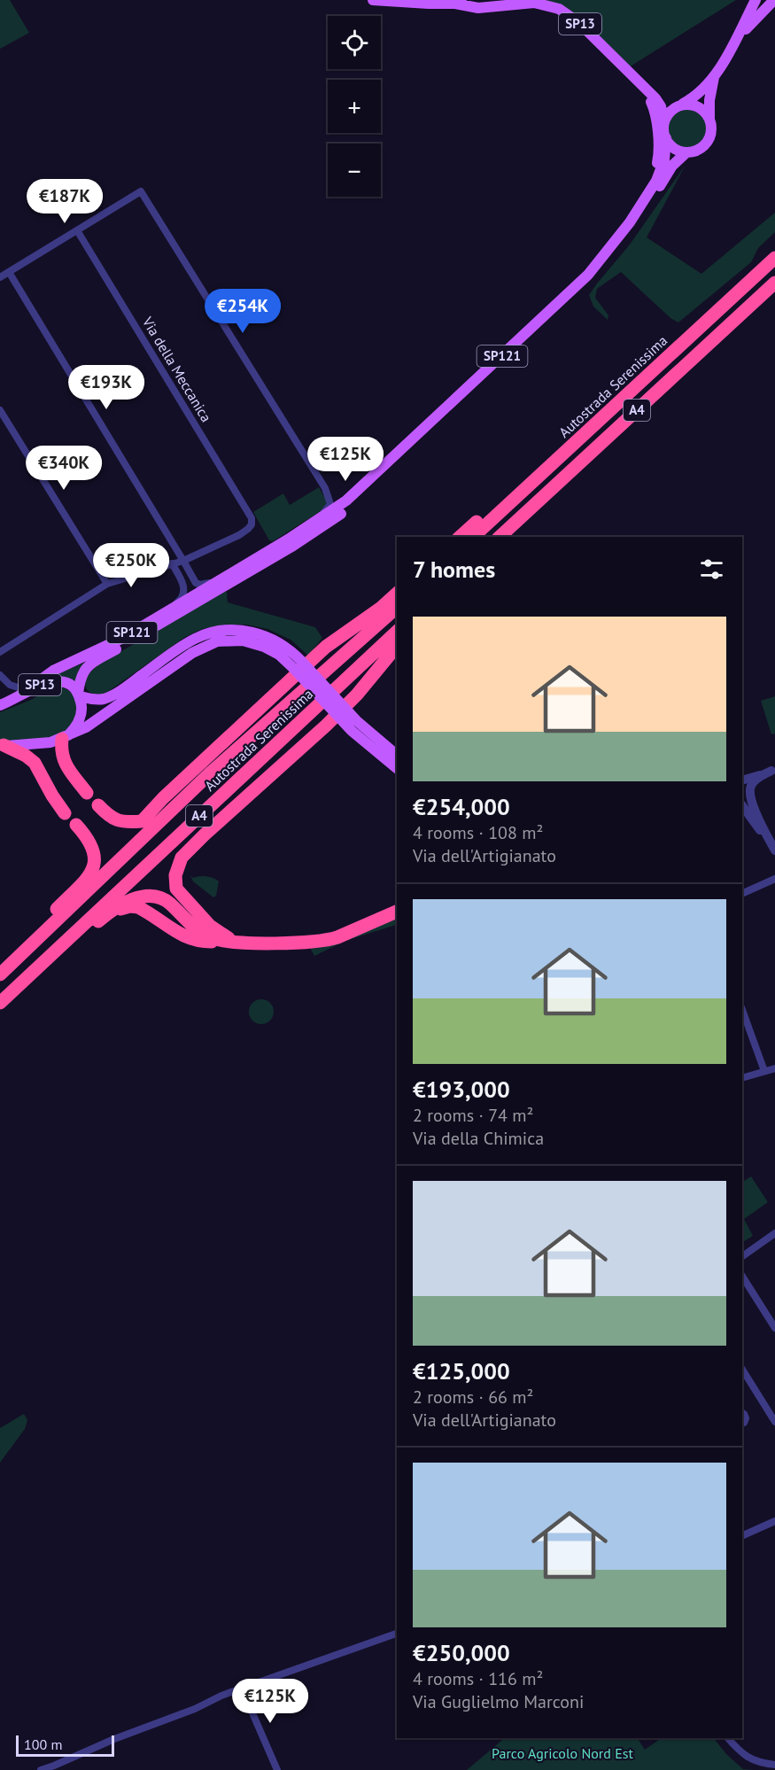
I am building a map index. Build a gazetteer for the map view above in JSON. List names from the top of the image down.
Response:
{
  "streets": {
    "highway": ["Autostrada Serenissima", "A4"],
    "main road": ["SP13", "SP121"],
    "street": ["Via della Meccanica"]
  },
  "crossings": [
    ["SP13", "SP121"]
  ],
  "parks": ["Parco Agricolo Nord Est"],
  "scale_bar": "100 m",
  "page": {
    "map_buttons": ["+", "−"],
    "price": [
      "€187K",
      "€254K",
      "€193K",
      "€125K",
      "€340K",
      "€250K",
      "€125K"
    ],
    "heading": "7 homes",
    "list": [
      {
        "name": "€254,000",
        "note": "4 rooms · 108 m² · Via dell'Artigianato"
      },
      {
        "name": "€193,000",
        "note": "2 rooms · 74 m² · Via della Chimica"
      },
      {
        "name": "€125,000",
        "note": "2 rooms · 66 m² · Via dell'Artigianato"
      },
      {
        "name": "€250,000",
        "note": "4 rooms · 116 m² · Via Guglielmo Marconi"
      }
    ],
    "scale": "100 m"
  }
}
